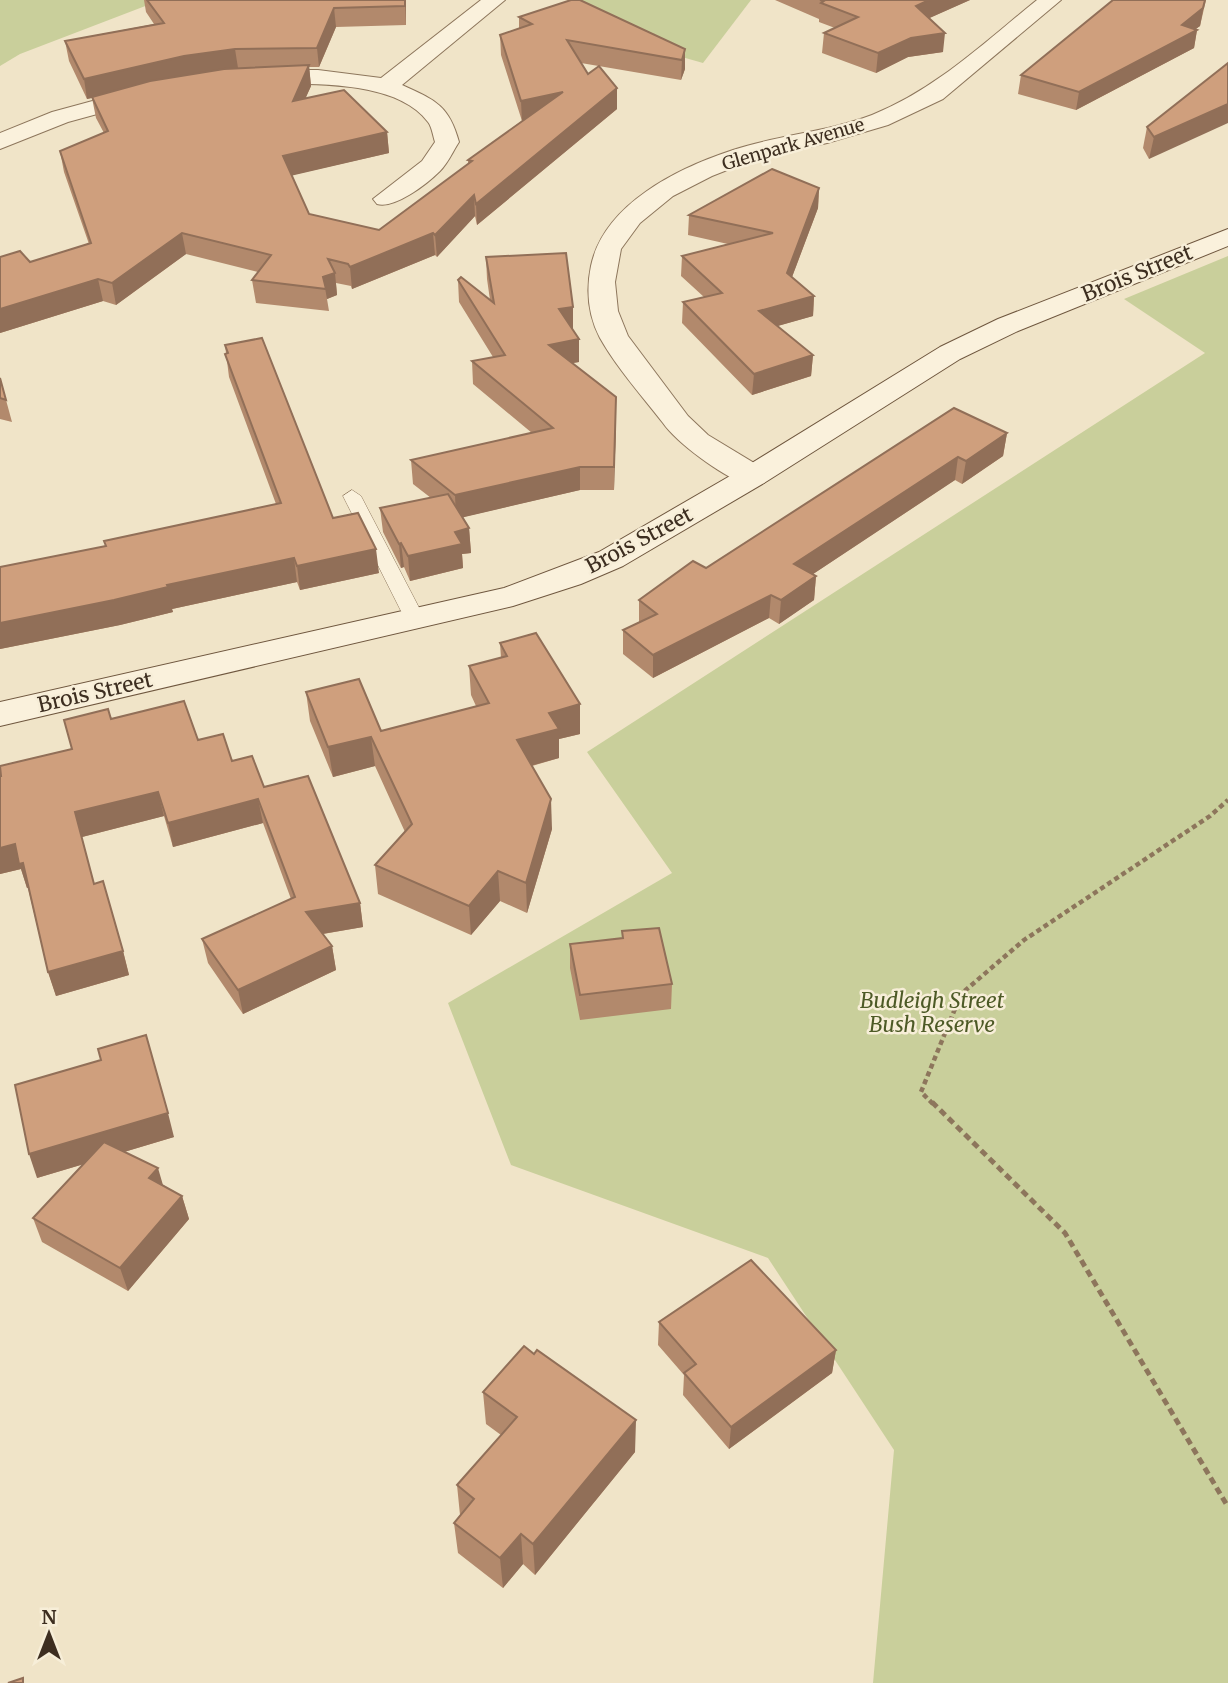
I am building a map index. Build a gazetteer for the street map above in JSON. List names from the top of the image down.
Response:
{
  "streets": {
    "street": ["Glenpark Avenue", "Brois Street"]
  },
  "crossings": [
    ["Glenpark Avenue", "Brois Street"]
  ],
  "parks": ["Budleigh Street Bush Reserve"],
  "north": "top"
}
